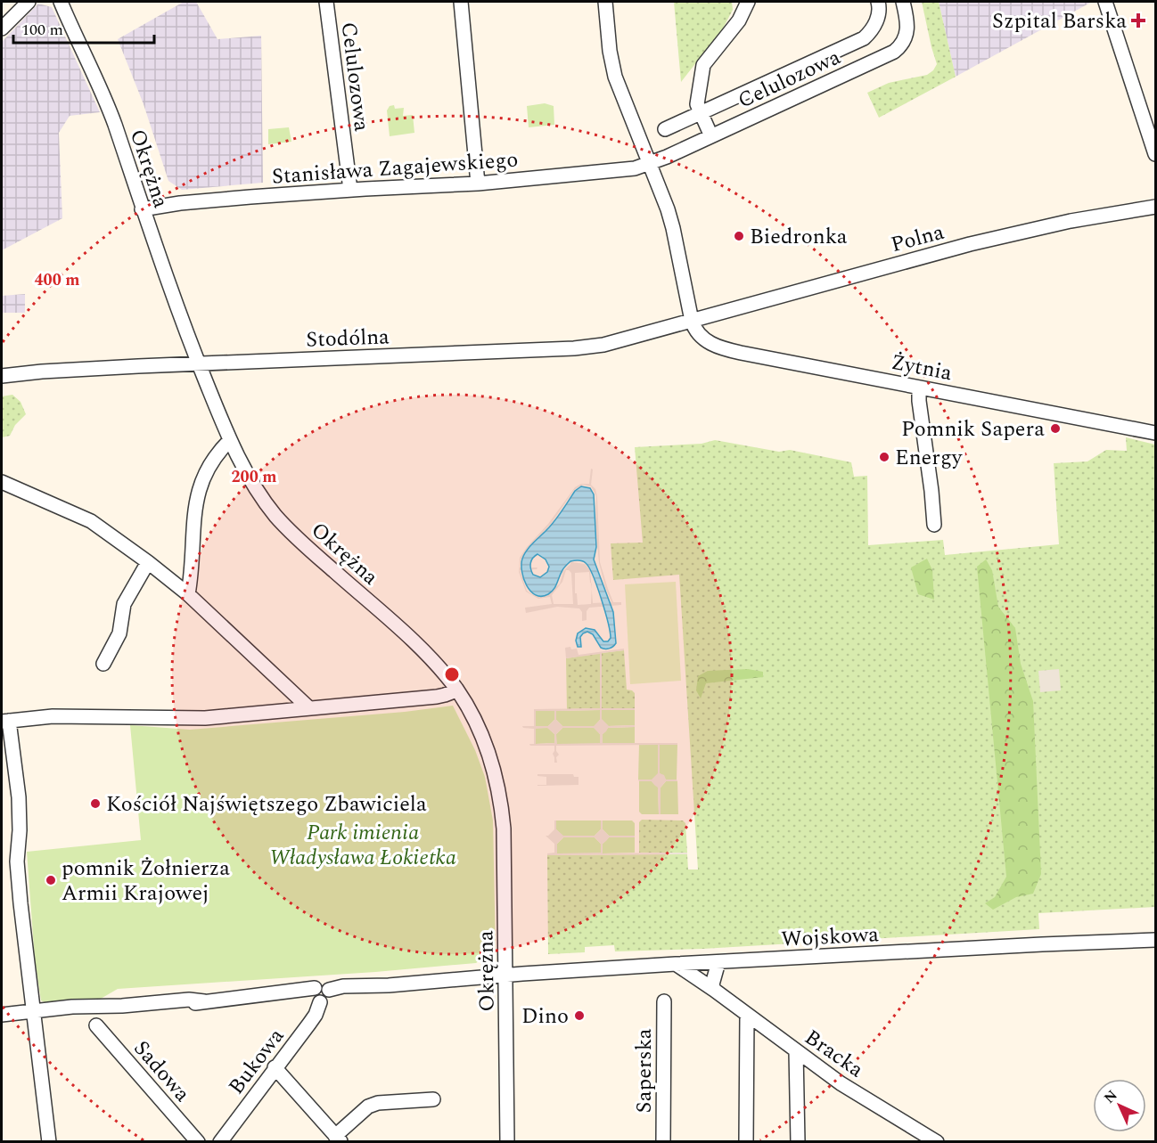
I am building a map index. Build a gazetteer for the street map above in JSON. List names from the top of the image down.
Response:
{
  "streets": {
    "street": [
      "Celulozowa",
      "Stanisława Zagajewskiego",
      "Okrężna",
      "Polna",
      "Stodólna",
      "Żytnia",
      "Wojskowa",
      "Bracka",
      "Bukowa",
      "Sadowa",
      "Saperska"
    ]
  },
  "crossings": [
    ["Celulozowa", "Stanisława Zagajewskiego"],
    ["Stanisława Zagajewskiego", "Okrężna"],
    ["Okrężna", "Stodólna"],
    ["Okrężna", "Wojskowa"],
    ["Polna", "Stodólna"],
    ["Polna", "Żytnia"],
    ["Stodólna", "Żytnia"],
    ["Wojskowa", "Bracka"],
    ["Wojskowa", "Bukowa"]
  ],
  "parks": ["Park imienia Władysława Łokietka"],
  "places": {
    "health": ["Szpital Barska"],
    "other": [
      "Biedronka",
      "Pomnik Sapera",
      "Energy",
      "Kościół Najświętszego Zbawiciela",
      "pomnik Żołnierza Armii Krajowej",
      "Dino"
    ]
  },
  "scale_bar": "100 m",
  "north": "top left",
  "rings": ["400 m", "200 m"]
}
